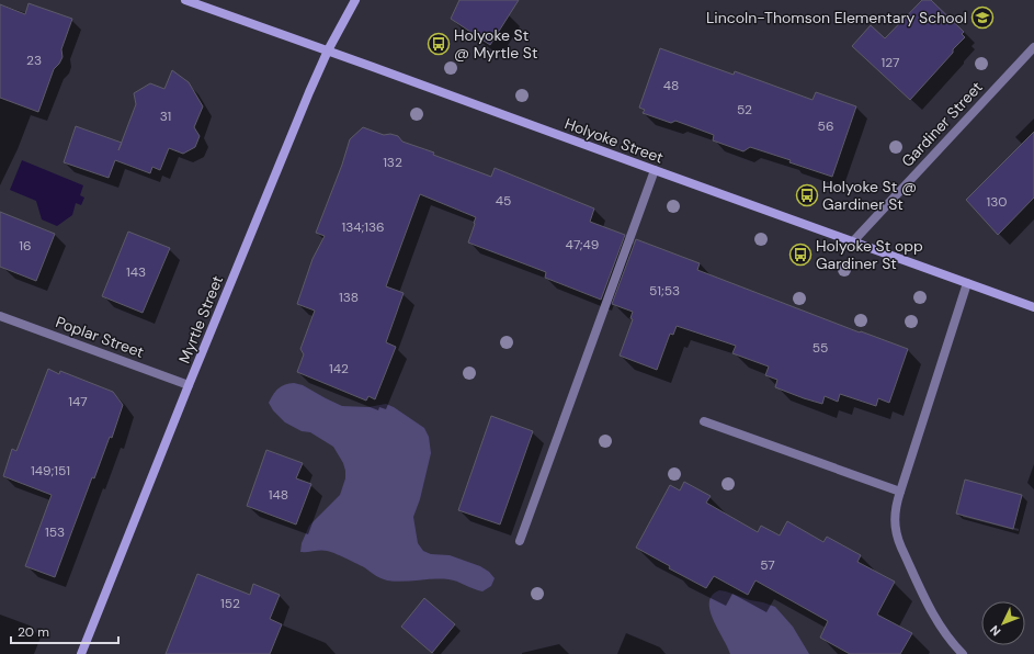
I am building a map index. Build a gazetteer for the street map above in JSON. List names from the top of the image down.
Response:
{
  "streets": {
    "main road": ["Holyoke Street", "Myrtle Street"],
    "street": ["Gardiner Street", "Poplar Street"]
  },
  "crossings": [
    ["Gardiner Street", "Holyoke Street"],
    ["Holyoke Street", "Myrtle Street"],
    ["Myrtle Street", "Poplar Street"]
  ],
  "places": {
    "school or university": ["Lincoln-Thomson Elementary School"],
    "bus stop": ["Holyoke St @ Myrtle St", "Holyoke St @ Gardiner St", "Holyoke St opp Gardiner St"]
  },
  "house_numbers": [
    "23",
    "127",
    "48",
    "52",
    "31",
    "56",
    "132",
    "45",
    "130",
    "134;136",
    "47;49",
    "16",
    "143",
    "51;53",
    "138",
    "55",
    "142",
    "147",
    "149;151",
    "148",
    "153",
    "57",
    "152"
  ],
  "scale_bar": "20 m",
  "north": "bottom left"
}
